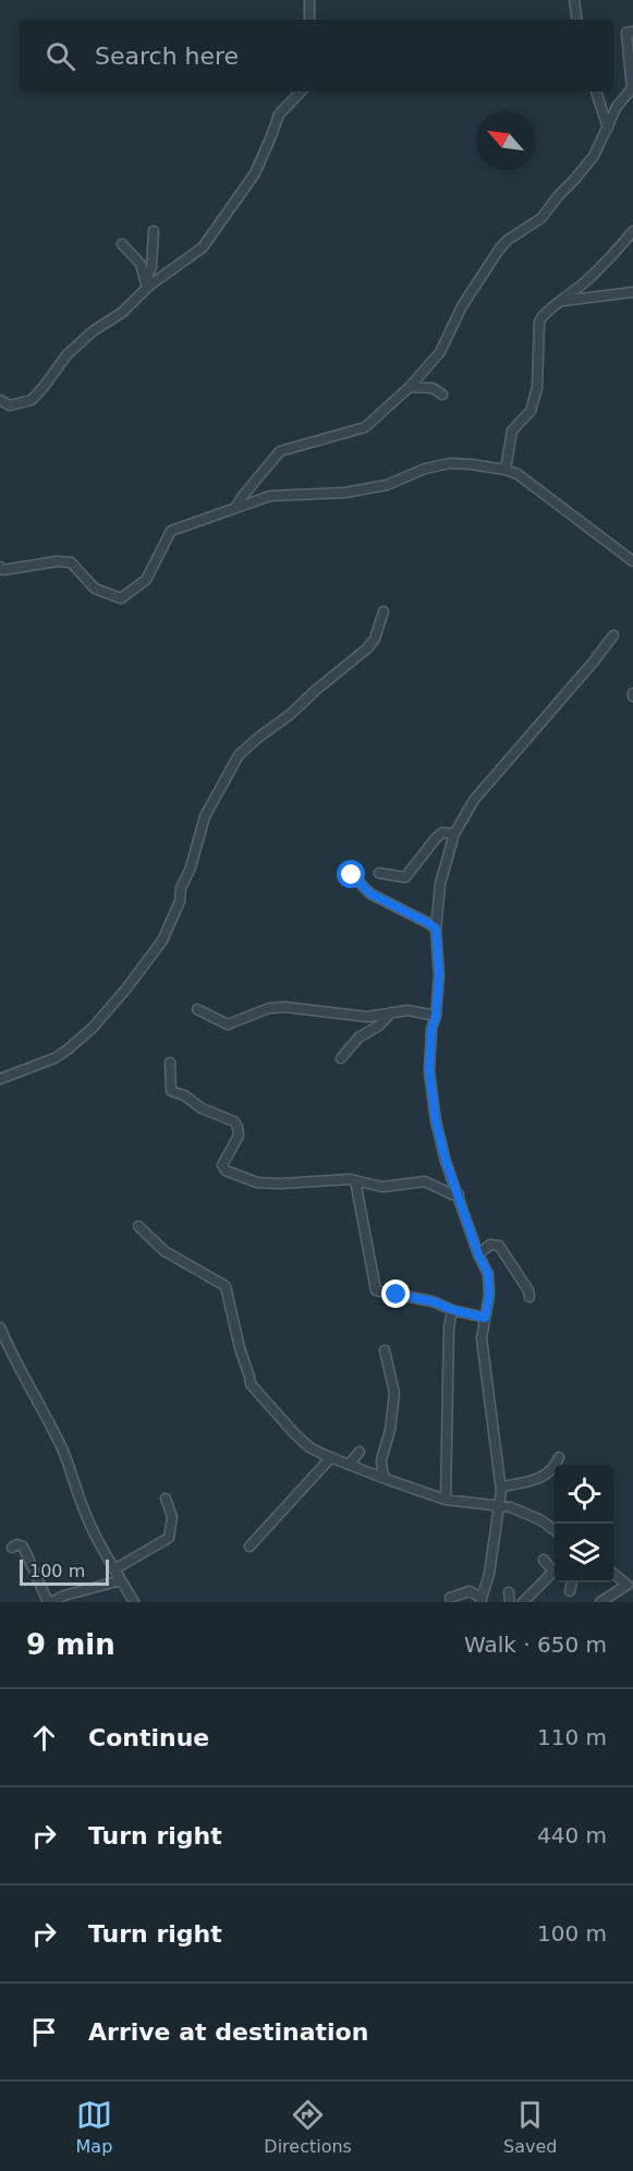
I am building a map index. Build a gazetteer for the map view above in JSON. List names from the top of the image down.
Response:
{
  "scale_bar": "100 m",
  "north": "top left",
  "page": {
    "search": "Search here",
    "scale": "100 m",
    "heading": ["9 min", "Walk · 650 m"],
    "list": [
      ["Continue", "110 m"],
      ["Turn right", "440 m"],
      ["Turn right", "100 m"],
      "Arrive at destination"
    ],
    "nav": ["Map", "Directions", "Saved"]
  }
}
